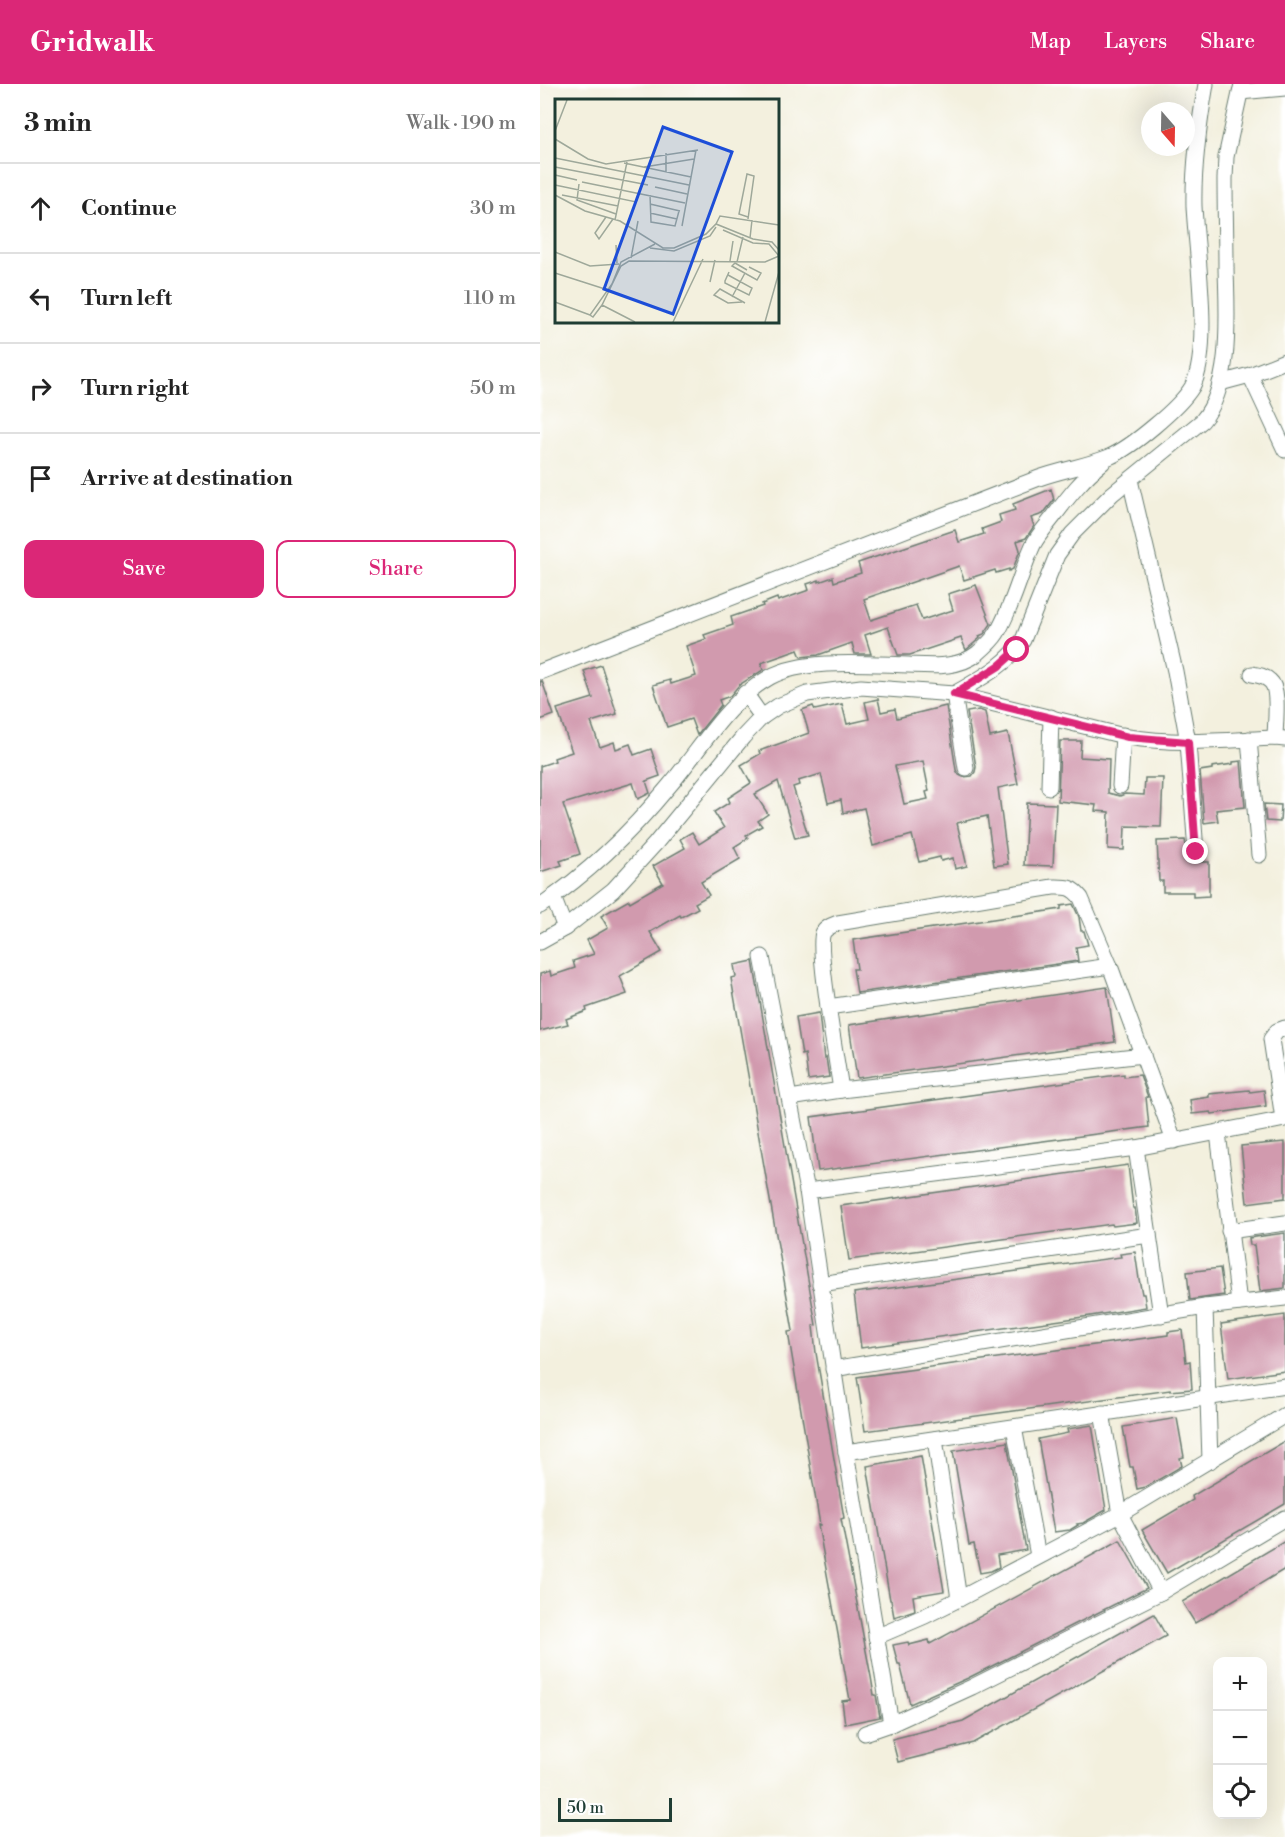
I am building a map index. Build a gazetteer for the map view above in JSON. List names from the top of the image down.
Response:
{
  "scale_bar": "50 m",
  "north": "bottom",
  "page": {
    "header": "Gridwalk",
    "nav": ["Map", "Layers", "Share"],
    "heading": ["3 min", "Walk · 190 m"],
    "list": [
      ["Continue", "30 m"],
      ["Turn left", "110 m"],
      ["Turn right", "50 m"],
      "Arrive at destination"
    ],
    "buttons": ["Save", "Share"],
    "map_buttons": ["+", "−"],
    "scale": "50 m"
  }
}
